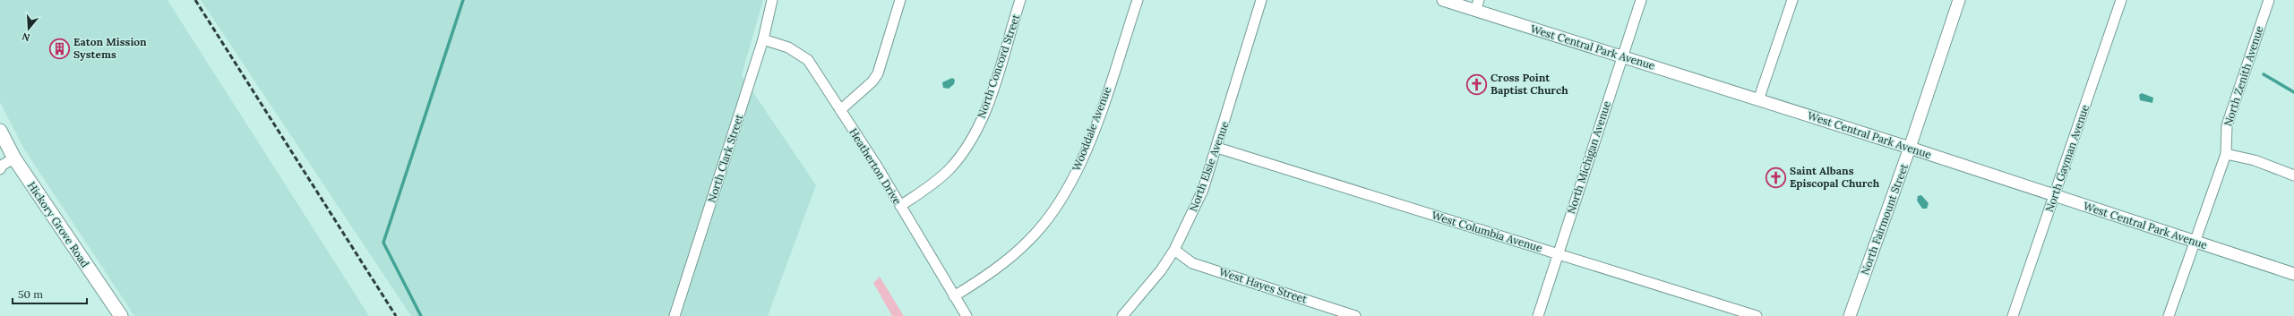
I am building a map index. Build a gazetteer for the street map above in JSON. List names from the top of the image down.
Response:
{
  "streets": {
    "main road": ["Hickory Grove Road"],
    "street": [
      "West Central Park Avenue",
      "North Concord Street",
      "North Zenith Avenue",
      "Wooddale Avenue",
      "North Michigan Avenue",
      "North Clark Street",
      "North Gayman Avenue",
      "Heatherton Drive",
      "North Elsie Avenue",
      "North Fairmount Street",
      "West Columbia Avenue",
      "West Hayes Street"
    ]
  },
  "crossings": [
    ["West Central Park Avenue", "North Zenith Avenue"],
    ["West Central Park Avenue", "North Michigan Avenue"],
    ["West Central Park Avenue", "North Gayman Avenue"],
    ["West Central Park Avenue", "North Fairmount Street"],
    ["North Concord Street", "Heatherton Drive"],
    ["Wooddale Avenue", "Heatherton Drive"],
    ["North Michigan Avenue", "West Columbia Avenue"],
    ["North Clark Street", "Heatherton Drive"],
    ["North Elsie Avenue", "West Columbia Avenue"],
    ["North Elsie Avenue", "West Hayes Street"]
  ],
  "places": {
    "building": ["Eaton Mission Systems"],
    "church": ["Cross Point Baptist Church", "Saint Albans Episcopal Church"]
  },
  "scale_bar": "50 m",
  "north": "bottom"
}
